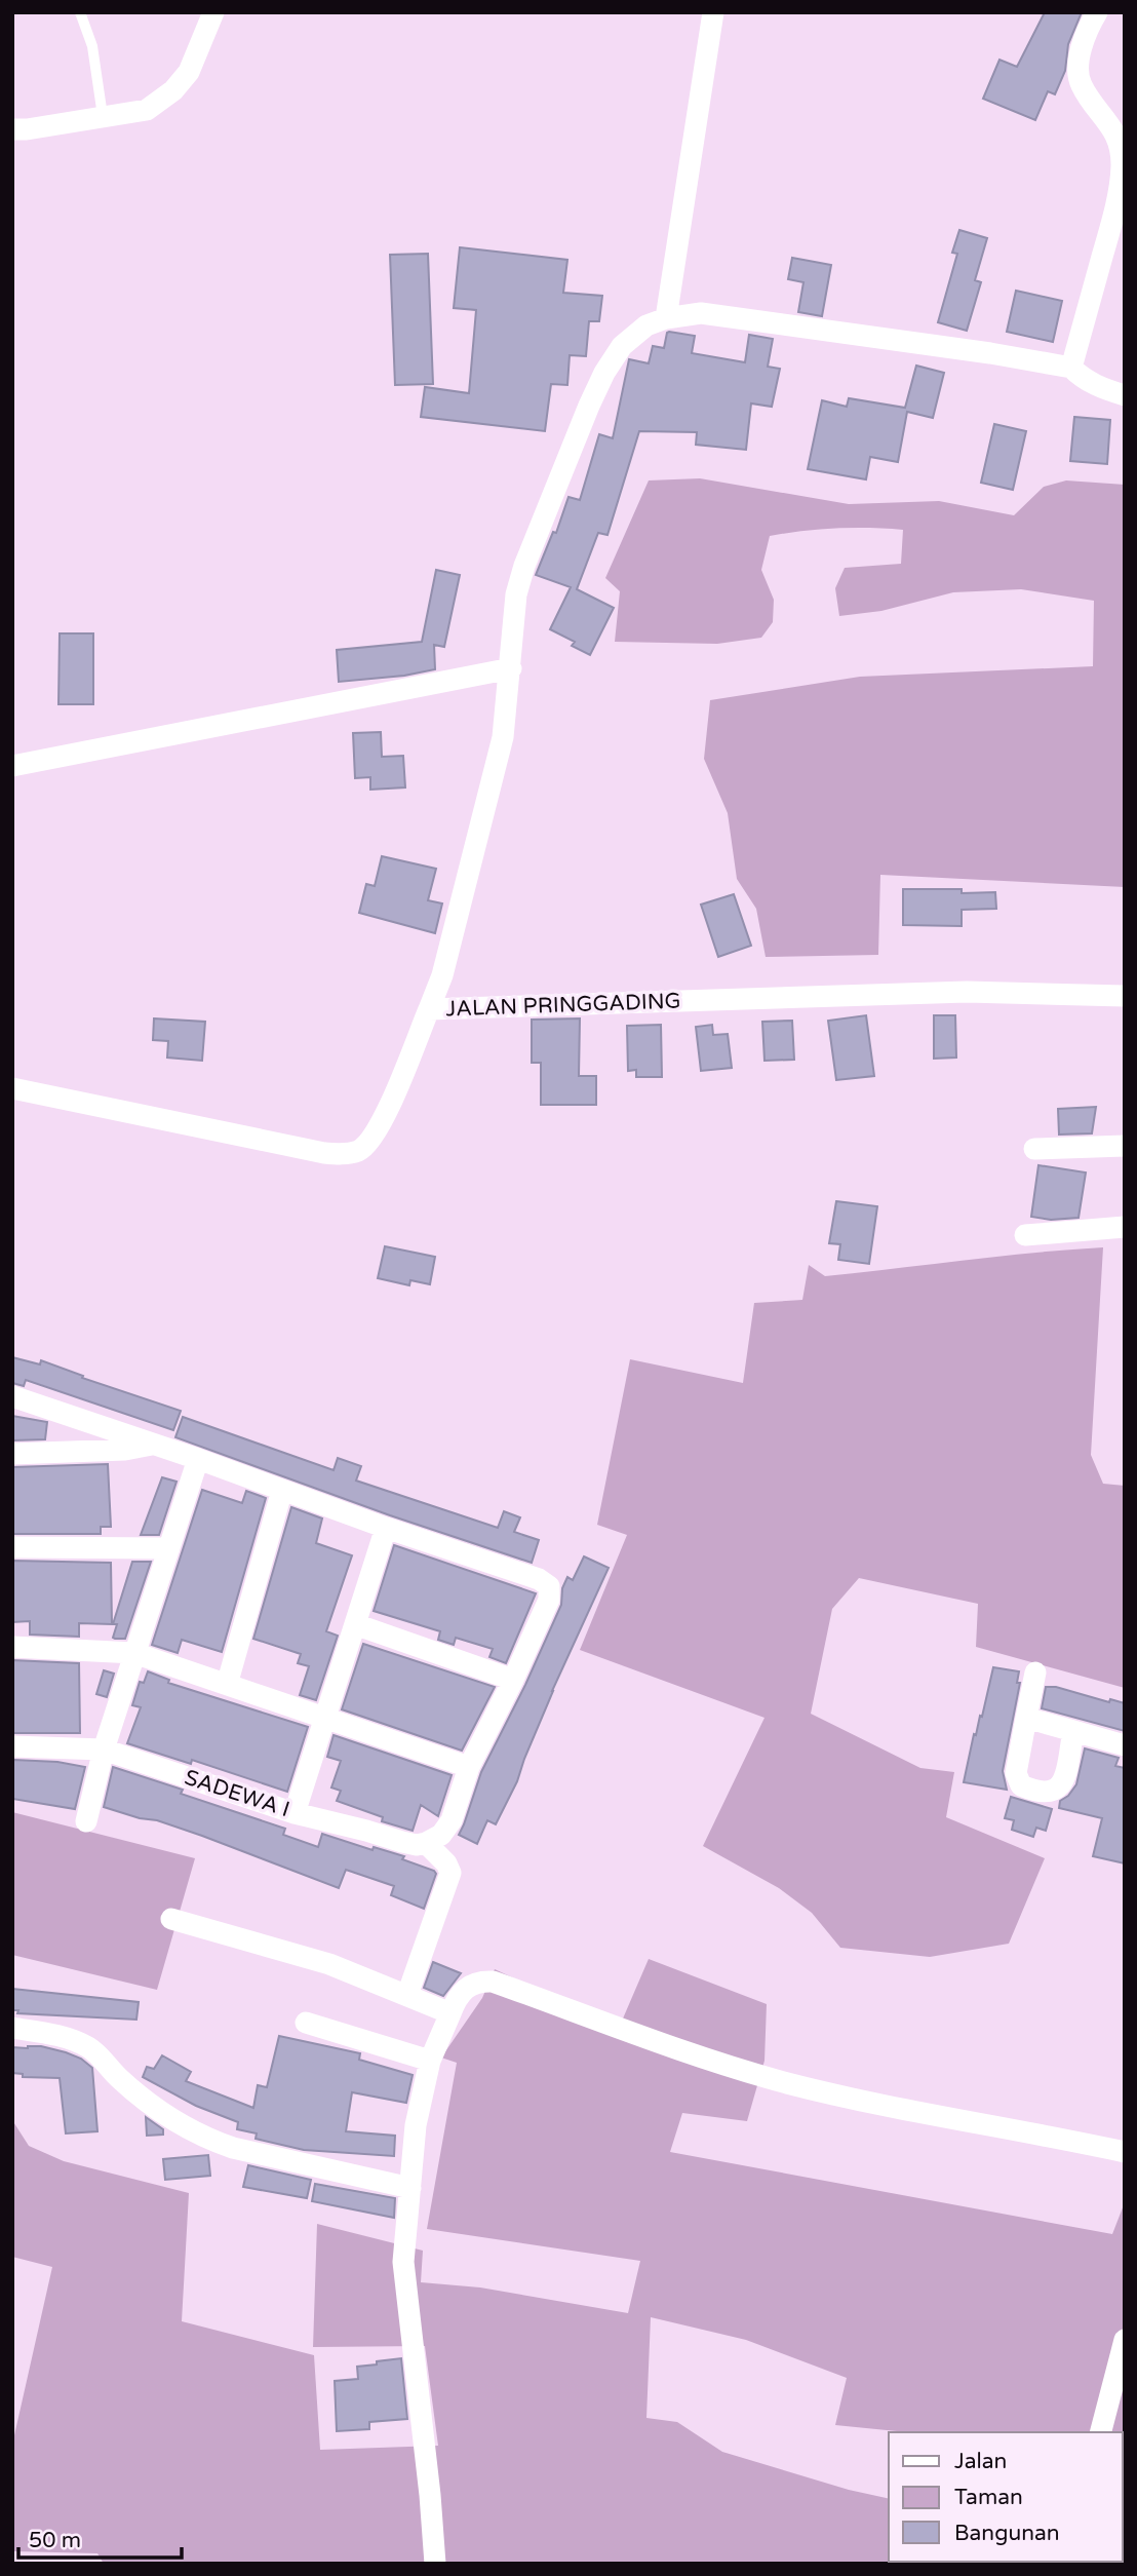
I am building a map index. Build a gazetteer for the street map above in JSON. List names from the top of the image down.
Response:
{
  "streets": {
    "street": ["JALAN PRINGGADING", "SADEWA I"]
  },
  "legend": ["Jalan", "Taman", "Bangunan"],
  "scale_bar": "50 m"
}
